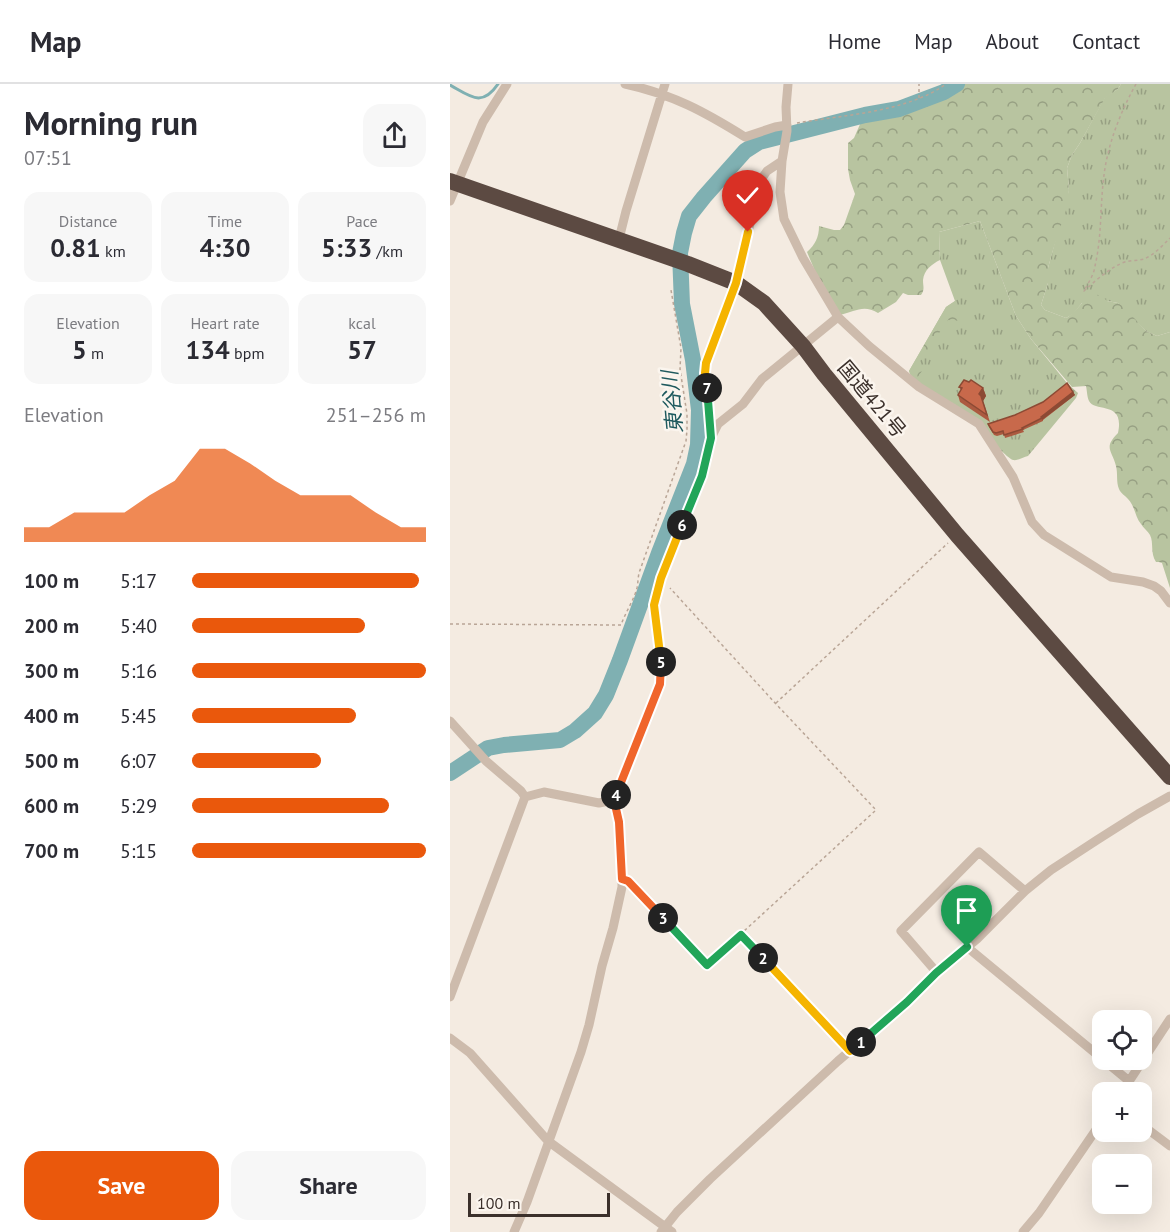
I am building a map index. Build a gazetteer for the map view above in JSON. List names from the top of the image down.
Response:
{
  "streets": {
    "highway": ["国道421号"]
  },
  "water": ["東谷川"],
  "scale_bar": "100 m",
  "page": {
    "header": "Map",
    "nav": [
      "Home",
      "Map",
      "About",
      "Contact"
    ],
    "heading": ["Morning run", "07:51"],
    "stats": [
      ["Distance", "0.81 km"],
      ["Time", "4:30"],
      ["Pace", "5:33 /km"],
      ["Elevation", "5 m"],
      ["Heart rate", "134 bpm"],
      ["kcal", "57"]
    ],
    "pins": [
      "7",
      "6",
      "5",
      "4",
      "3",
      "2",
      "1"
    ],
    "chart": ["Elevation", "251–256 m"],
    "list": [
      {
        "name": "100 m",
        "note": "5:17"
      },
      {
        "name": "200 m",
        "note": "5:40"
      },
      {
        "name": "300 m",
        "note": "5:16"
      },
      {
        "name": "400 m",
        "note": "5:45"
      },
      {
        "name": "500 m",
        "note": "6:07"
      },
      {
        "name": "600 m",
        "note": "5:29"
      },
      {
        "name": "700 m",
        "note": "5:15"
      }
    ],
    "map_buttons": ["+", "−"],
    "buttons": ["Save", "Share"],
    "scale": "100 m"
  }
}
